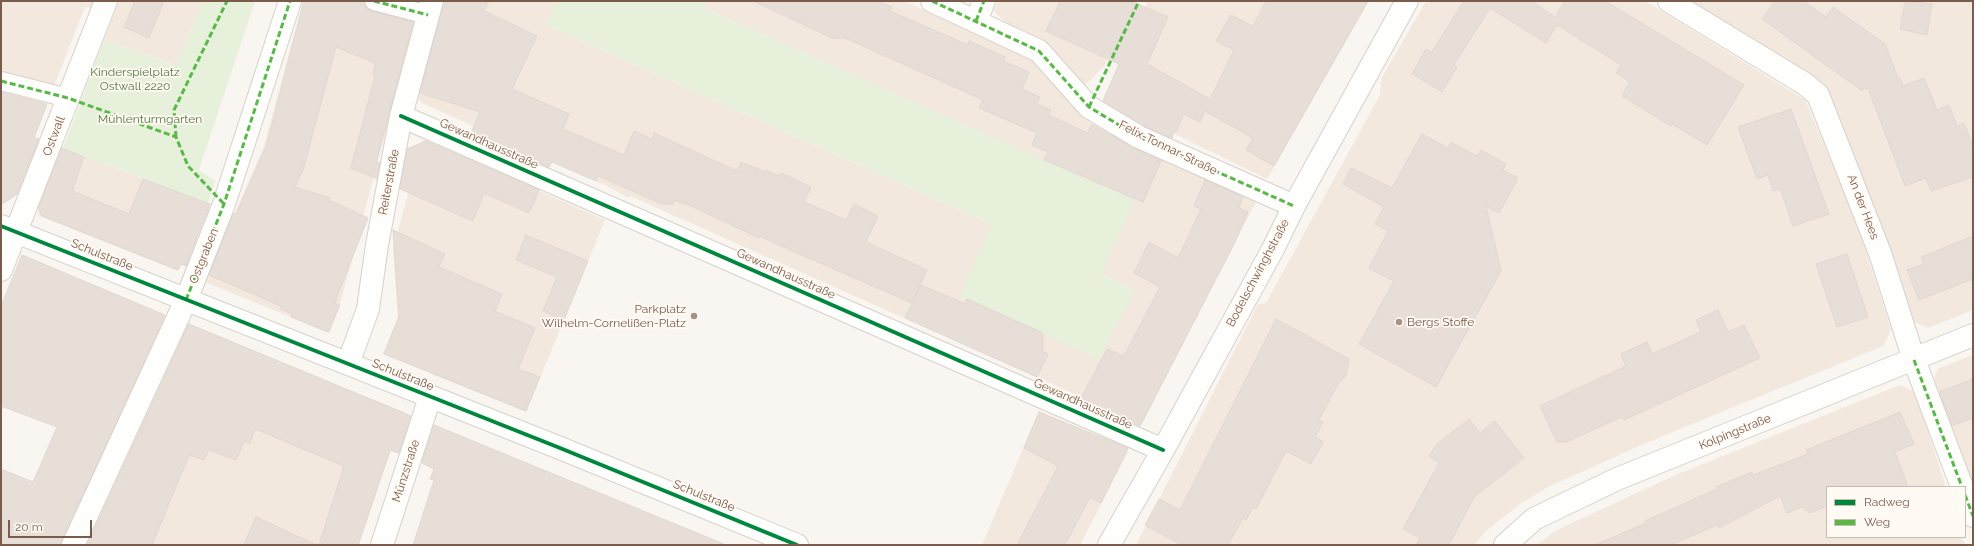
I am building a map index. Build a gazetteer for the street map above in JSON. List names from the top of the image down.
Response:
{
  "streets": {
    "street": [
      "Ostwall",
      "Gewandhausstraße",
      "Felix-Tonnar-Straße",
      "Reiterstraße",
      "An der Hees",
      "Schulstraße",
      "Ostgraben",
      "Bodelschwinghstraße",
      "Kolpingstraße",
      "Münzstraße"
    ]
  },
  "crossings": [
    ["Ostwall", "Schulstraße"],
    ["Gewandhausstraße", "Reiterstraße"],
    ["Gewandhausstraße", "Bodelschwinghstraße"],
    ["Felix-Tonnar-Straße", "Bodelschwinghstraße"],
    ["Reiterstraße", "Schulstraße"],
    ["An der Hees", "Kolpingstraße"],
    ["Schulstraße", "Ostgraben"],
    ["Schulstraße", "Münzstraße"]
  ],
  "parks": ["Kinderspielplatz Ostwall 2220", "Mühlenturmgarten"],
  "places": ["Parkplatz Wilhelm-Cornelißen-Platz", "Bergs Stoffe"],
  "legend": ["Radweg", "Weg"],
  "scale_bar": "20 m"
}
